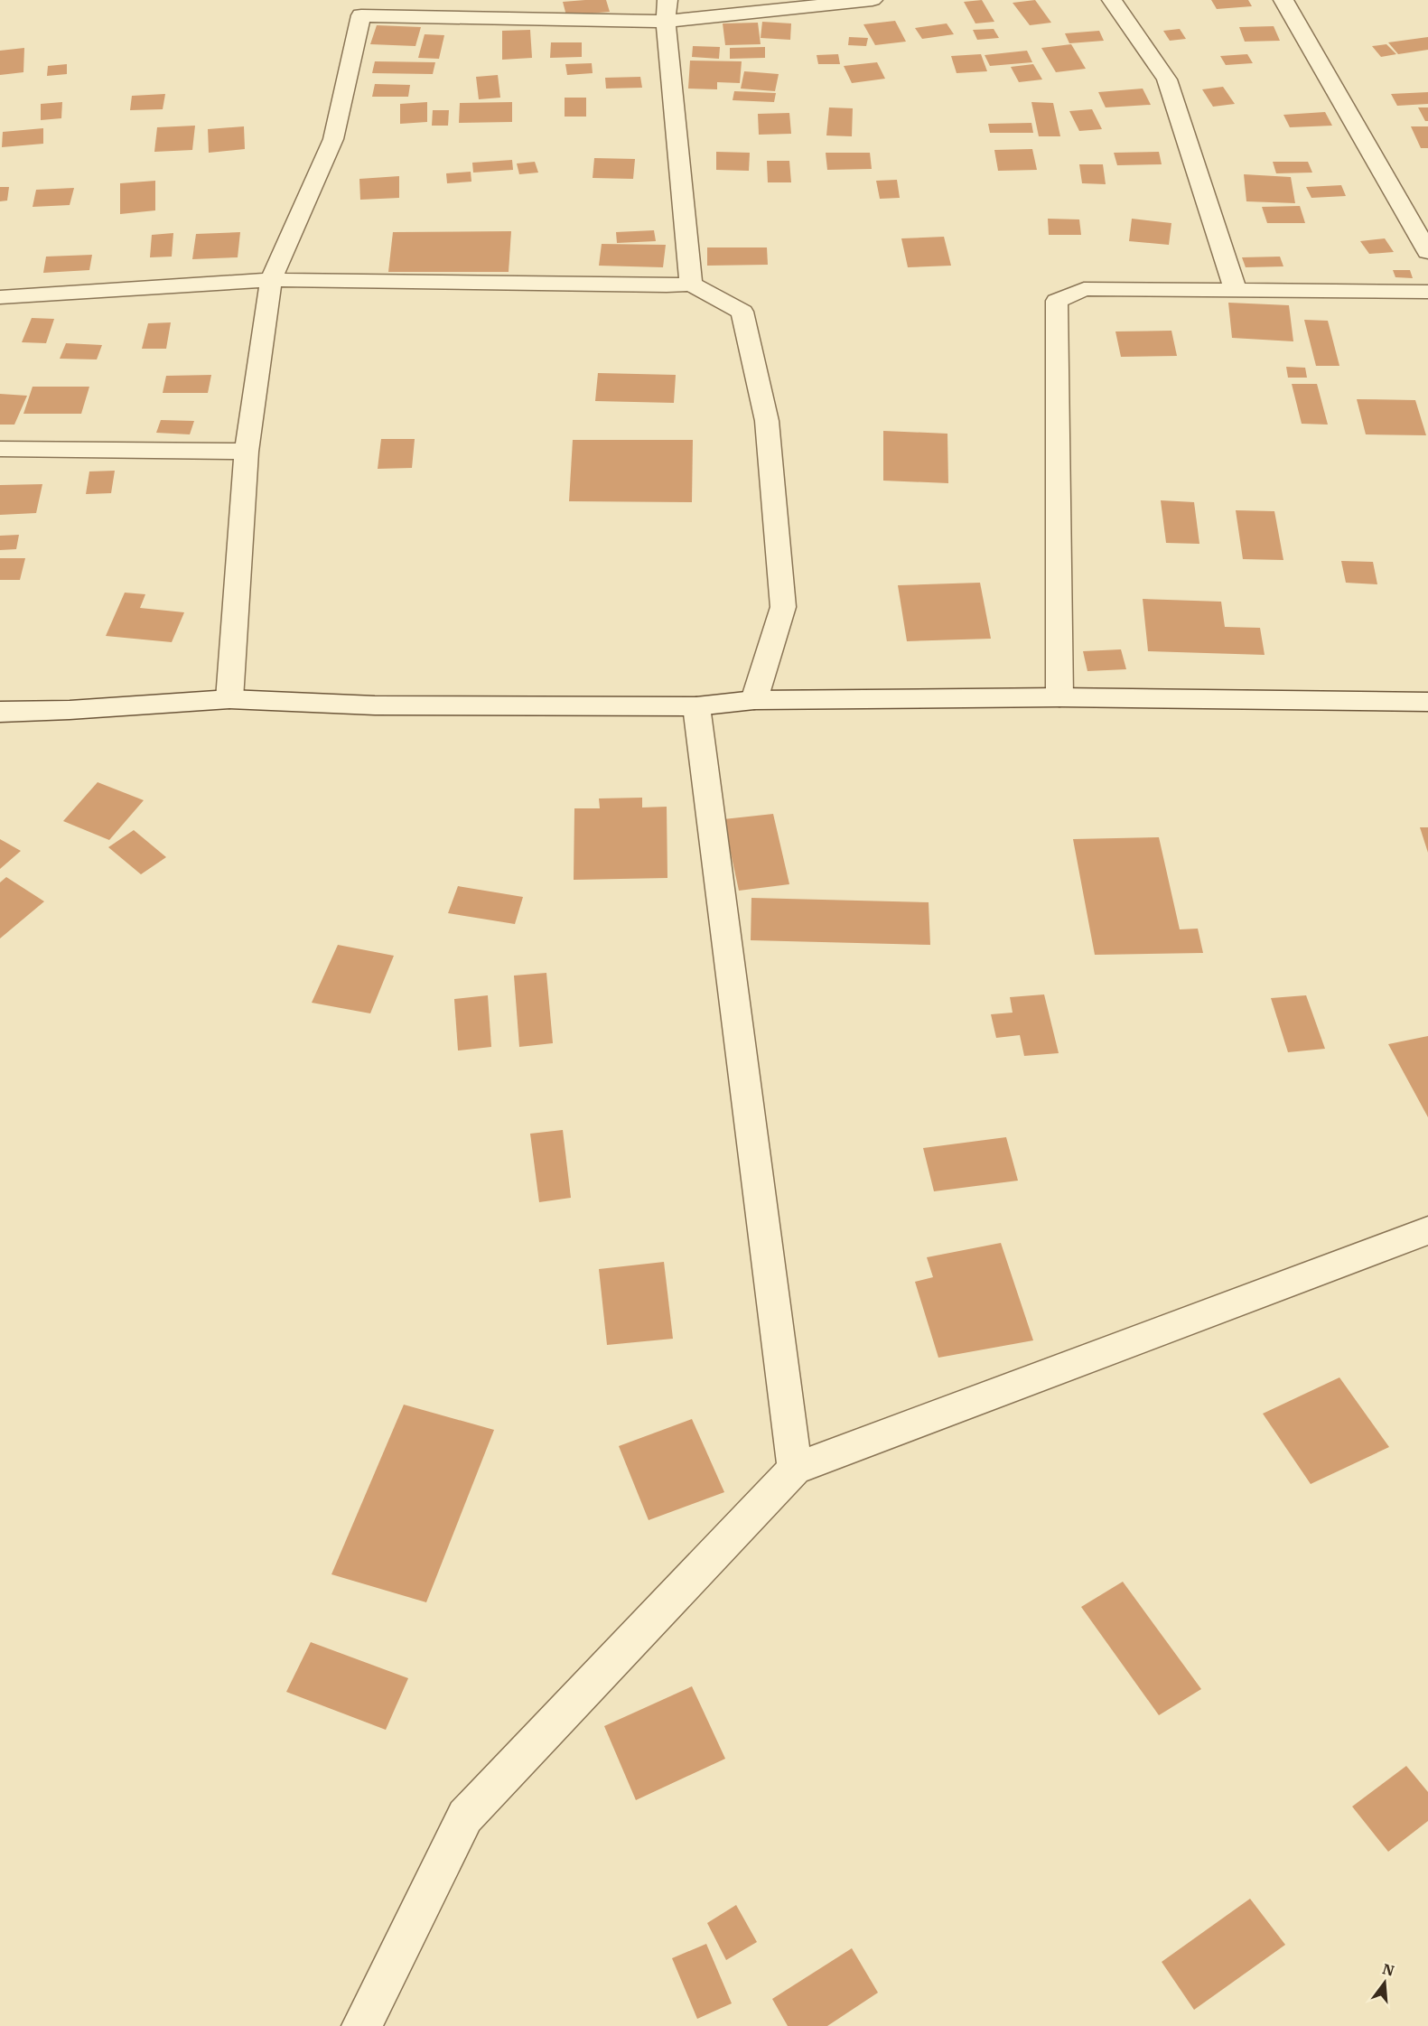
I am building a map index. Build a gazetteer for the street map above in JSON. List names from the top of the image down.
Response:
{
  "north": "top"
}
